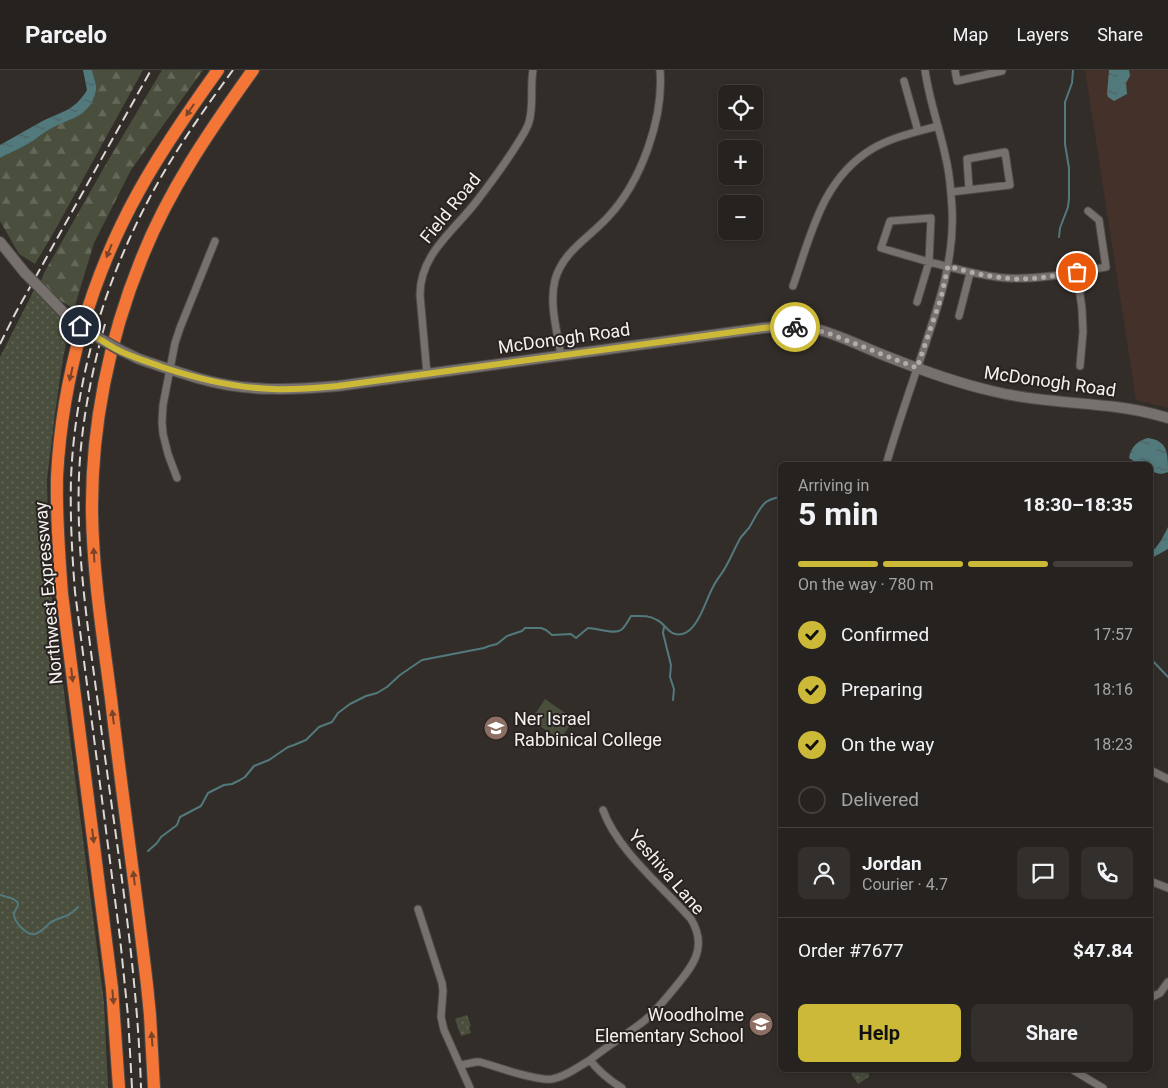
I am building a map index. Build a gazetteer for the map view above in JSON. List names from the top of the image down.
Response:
{
  "streets": {
    "highway": ["Northwest Expressway"],
    "main road": ["McDonogh Road"],
    "street": ["Field Road", "Yeshiva Lane"]
  },
  "crossings": [
    ["Field Road", "McDonogh Road"]
  ],
  "places": {
    "school or university": ["Ner Israel Rabbinical College", "Woodholme Elementary School"]
  },
  "page": {
    "header": "Parcelo",
    "nav": ["Map", "Layers", "Share"],
    "map_buttons": ["+", "−"],
    "heading": ["5 min", "Arriving in", "18:30–18:35"],
    "panel": [
      "Jordan",
      "Courier · 4.7",
      "Order #7677",
      "$47.84"
    ],
    "bar": "On the way · 780 m",
    "list": [
      ["Confirmed", "17:57"],
      ["Preparing", "18:16"],
      ["On the way", "18:23"],
      "Delivered"
    ],
    "buttons": ["Help", "Share"]
  }
}
